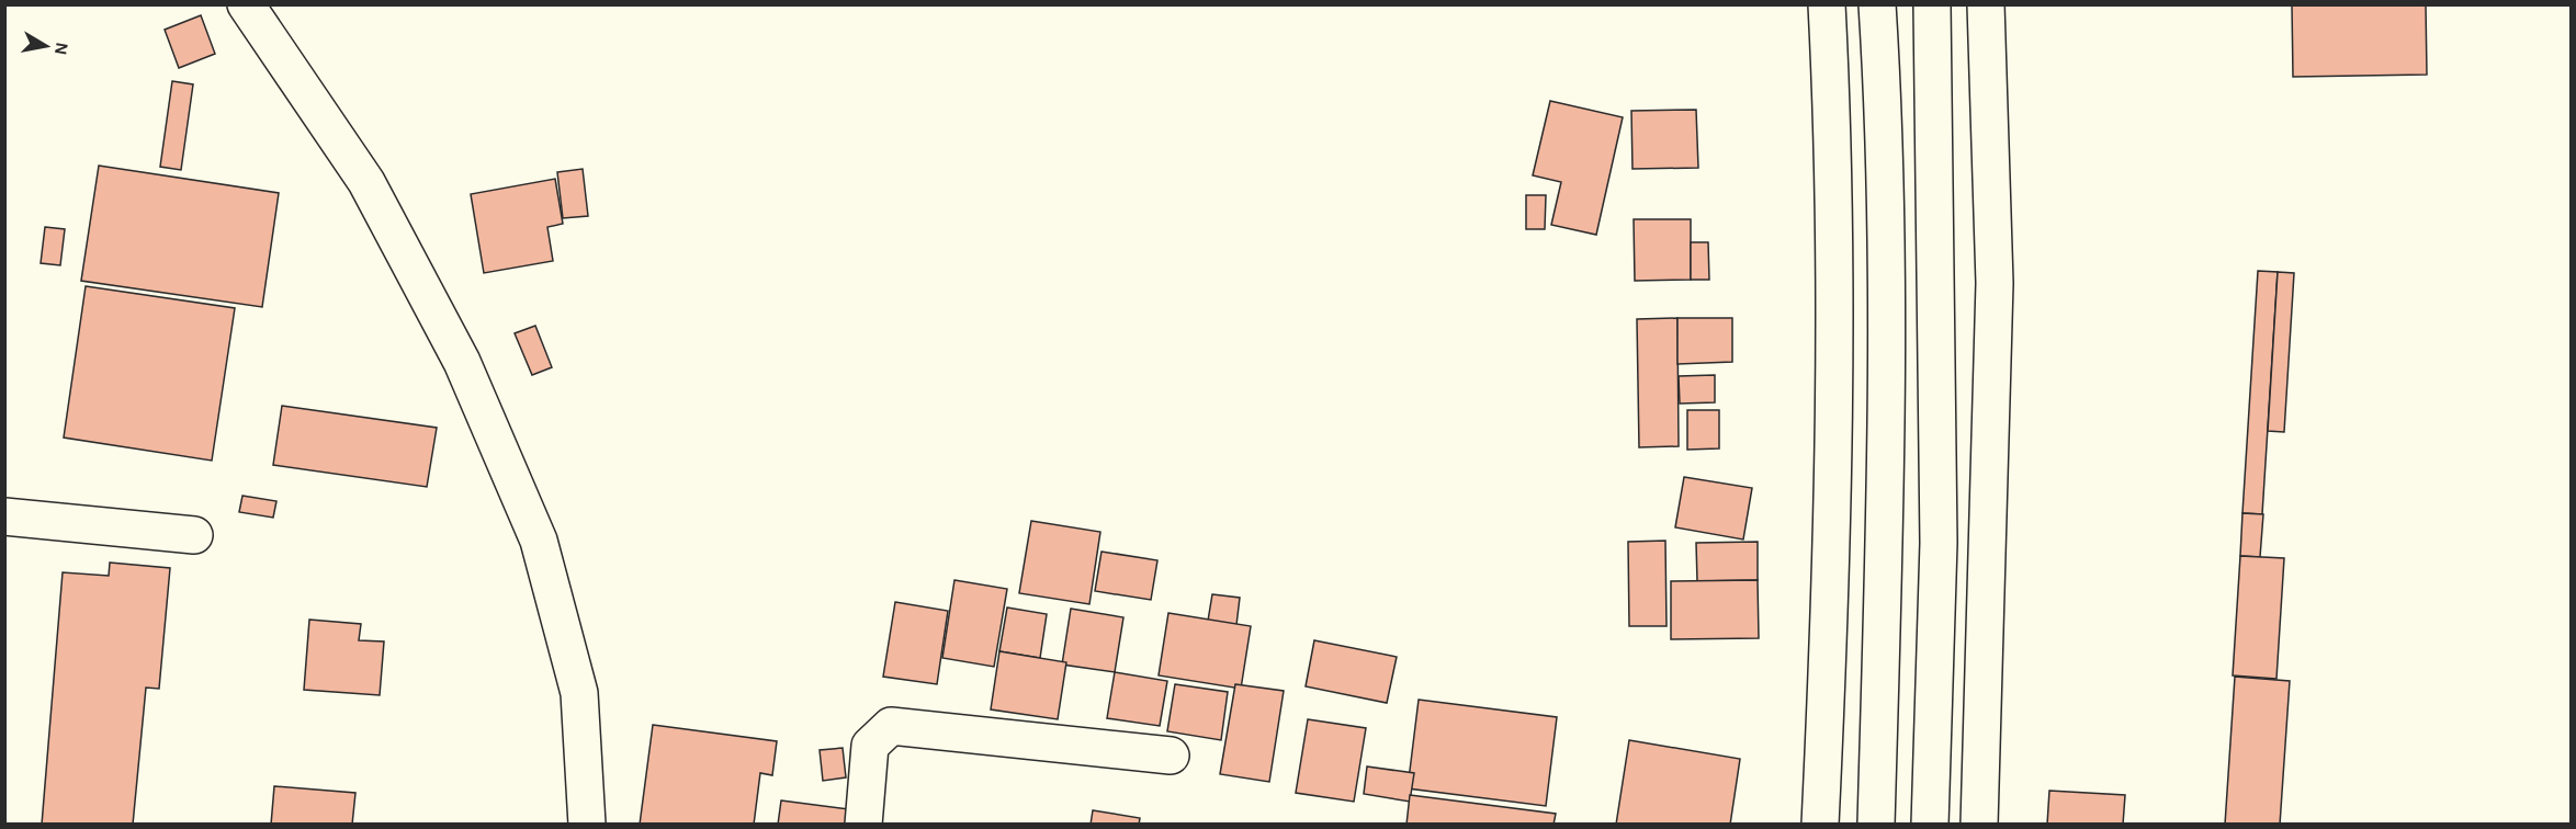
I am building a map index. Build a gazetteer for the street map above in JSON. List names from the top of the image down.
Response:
{
  "north": "right"
}
